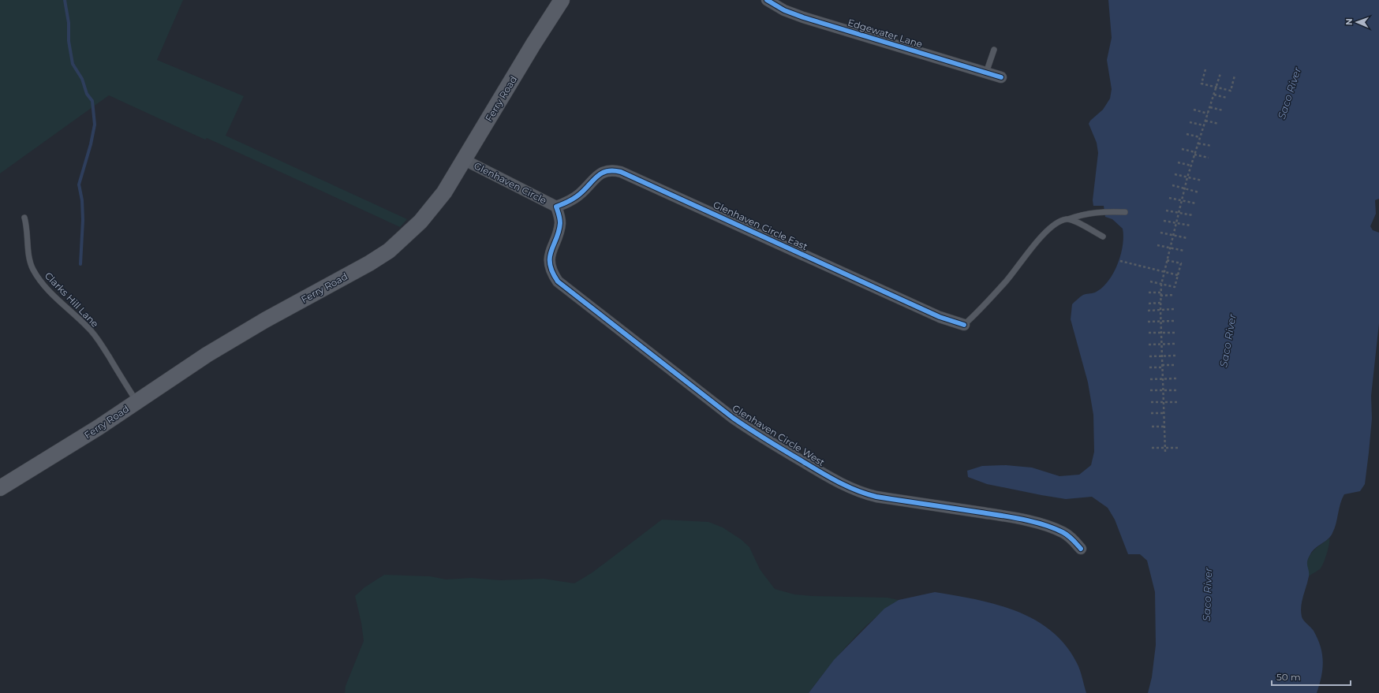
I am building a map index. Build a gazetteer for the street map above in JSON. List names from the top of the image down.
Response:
{
  "streets": {
    "main road": ["Ferry Road"],
    "street": [
      "Edgewater Lane",
      "Glenhaven Circle",
      "Glenhaven Circle East",
      "Glenhaven Circle West"
    ],
    "lane": ["Clarks Hill Lane"]
  },
  "crossings": [
    ["Ferry Road", "Glenhaven Circle"],
    ["Ferry Road", "Clarks Hill Lane"],
    ["Glenhaven Circle", "Glenhaven Circle East"],
    ["Glenhaven Circle", "Glenhaven Circle West"],
    ["Glenhaven Circle East", "Glenhaven Circle West"]
  ],
  "water": ["Saco River"],
  "scale_bar": "50 m",
  "north": "left"
}
